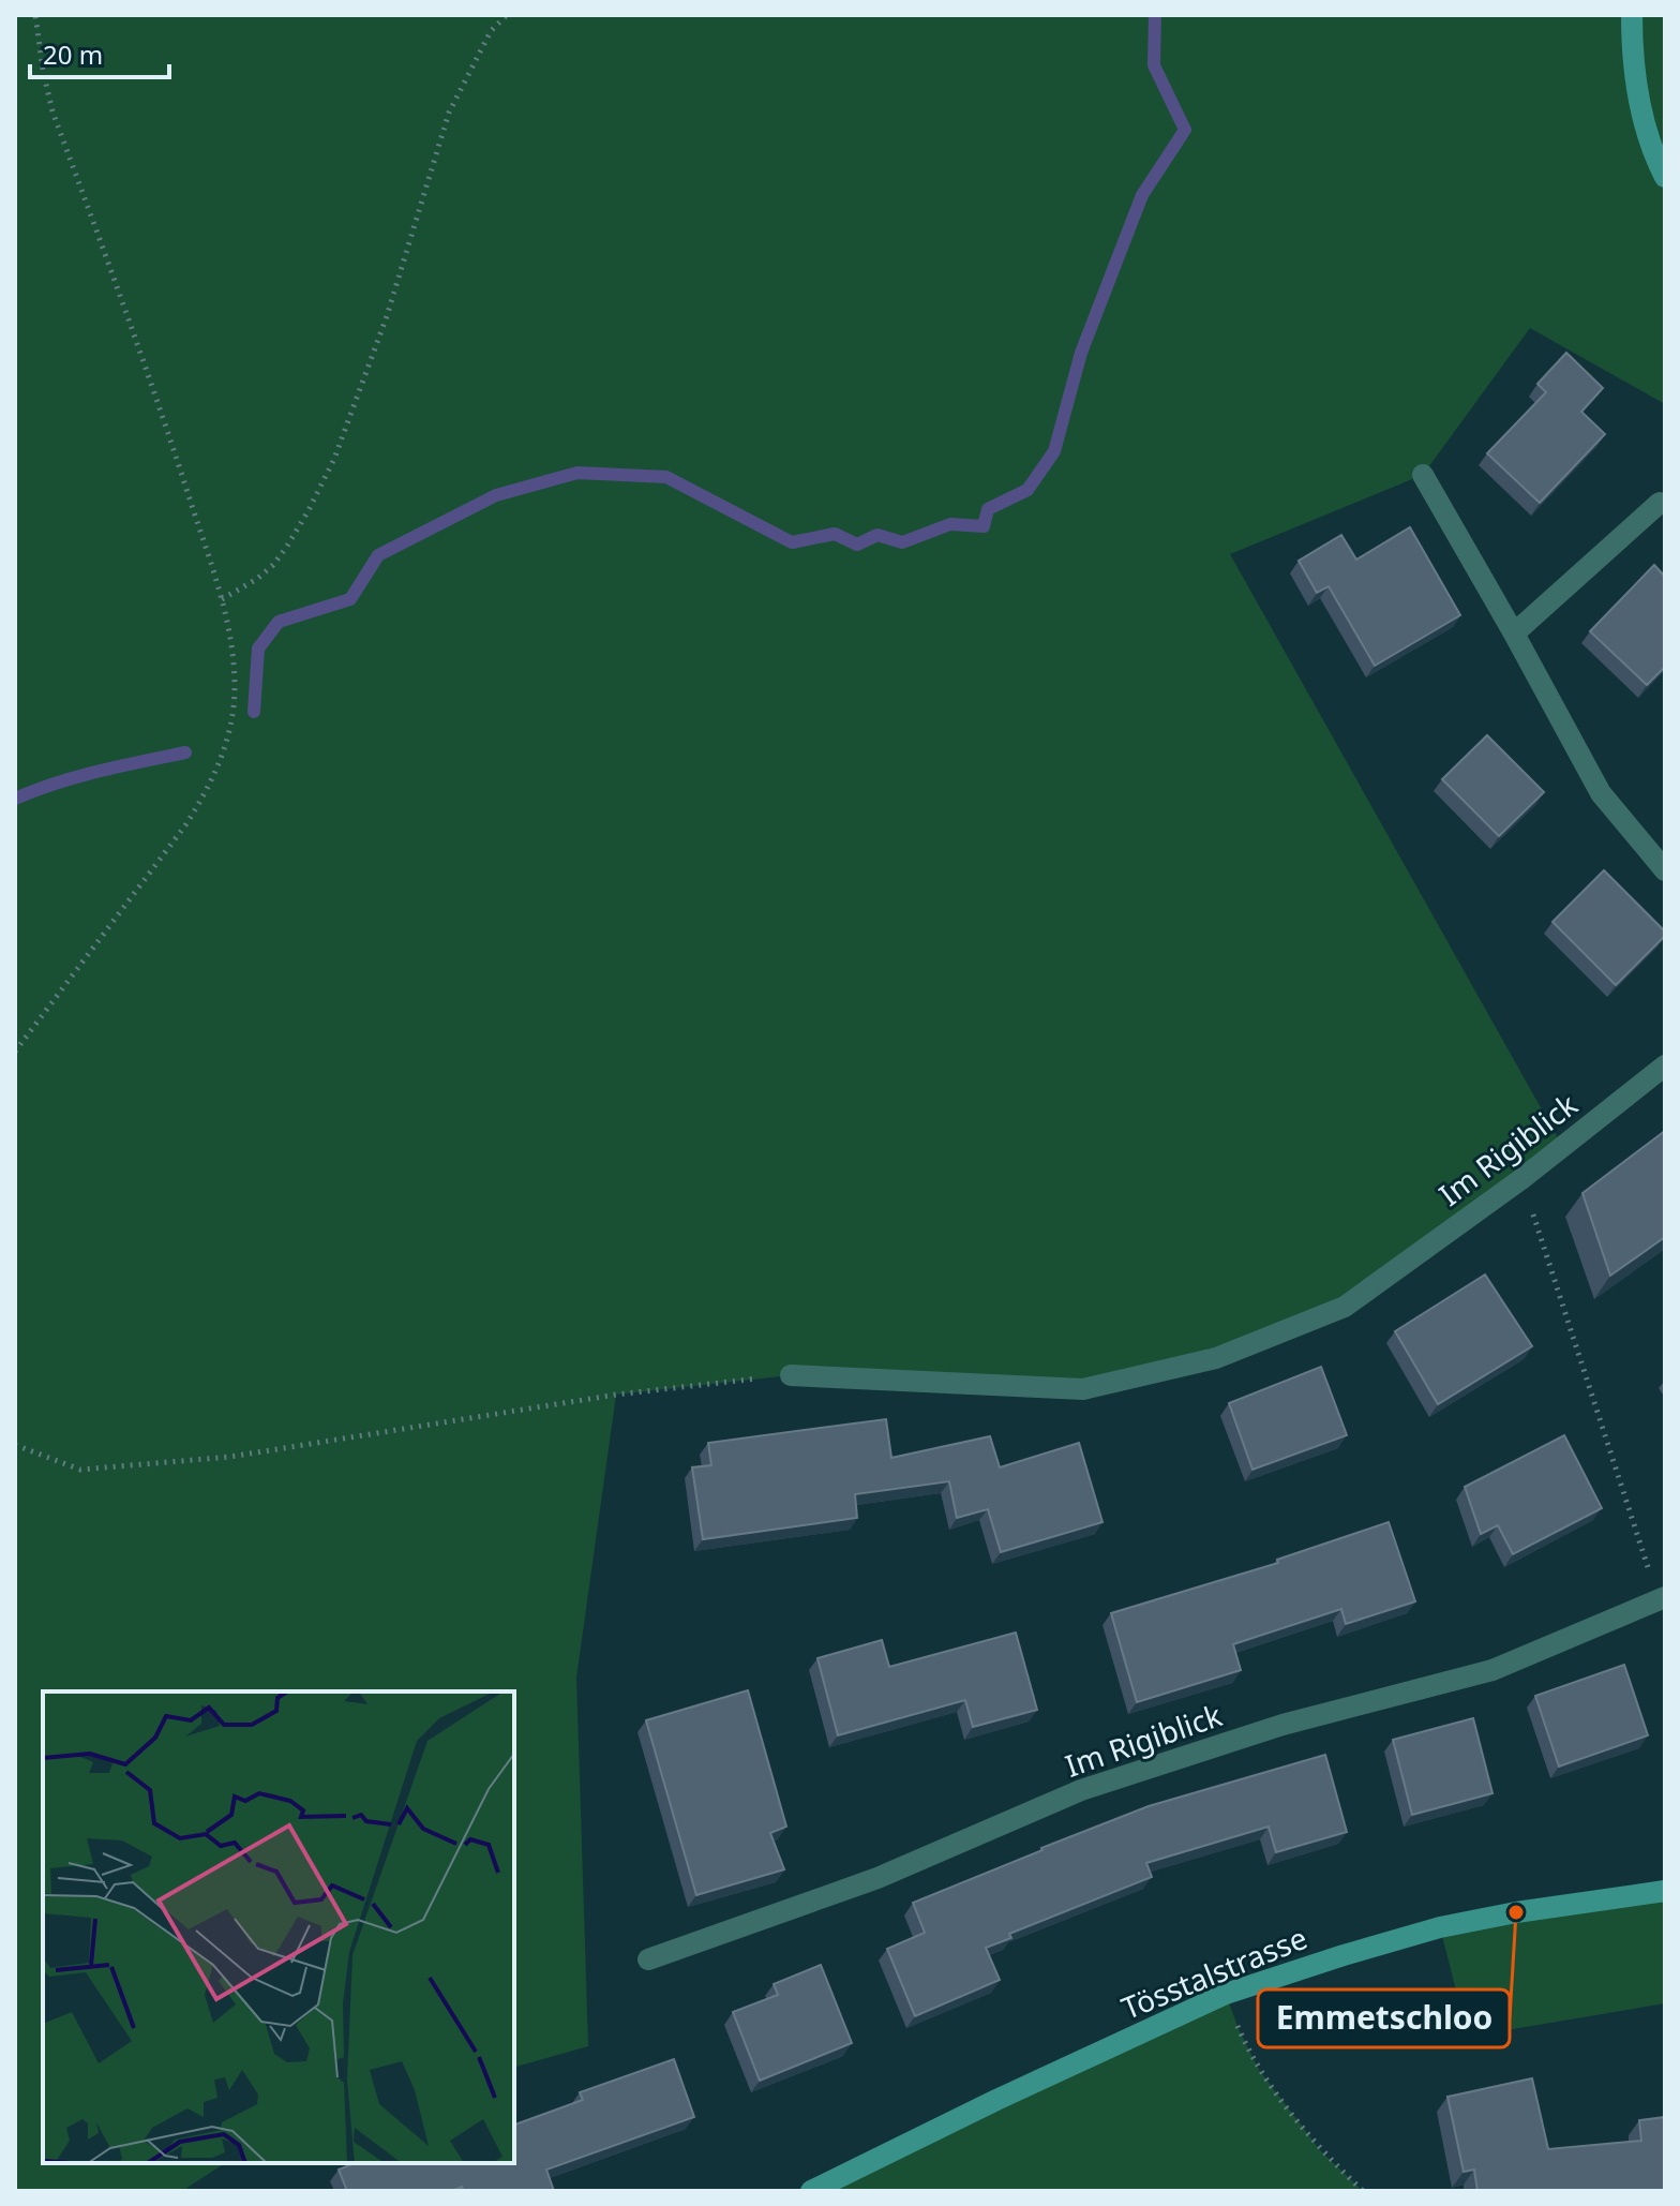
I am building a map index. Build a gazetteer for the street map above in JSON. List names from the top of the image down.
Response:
{
  "streets": {
    "main road": ["Tösstalstrasse"],
    "street": ["Im Rigiblick"]
  },
  "places": ["Emmetschloo"],
  "scale_bar": "20 m"
}
